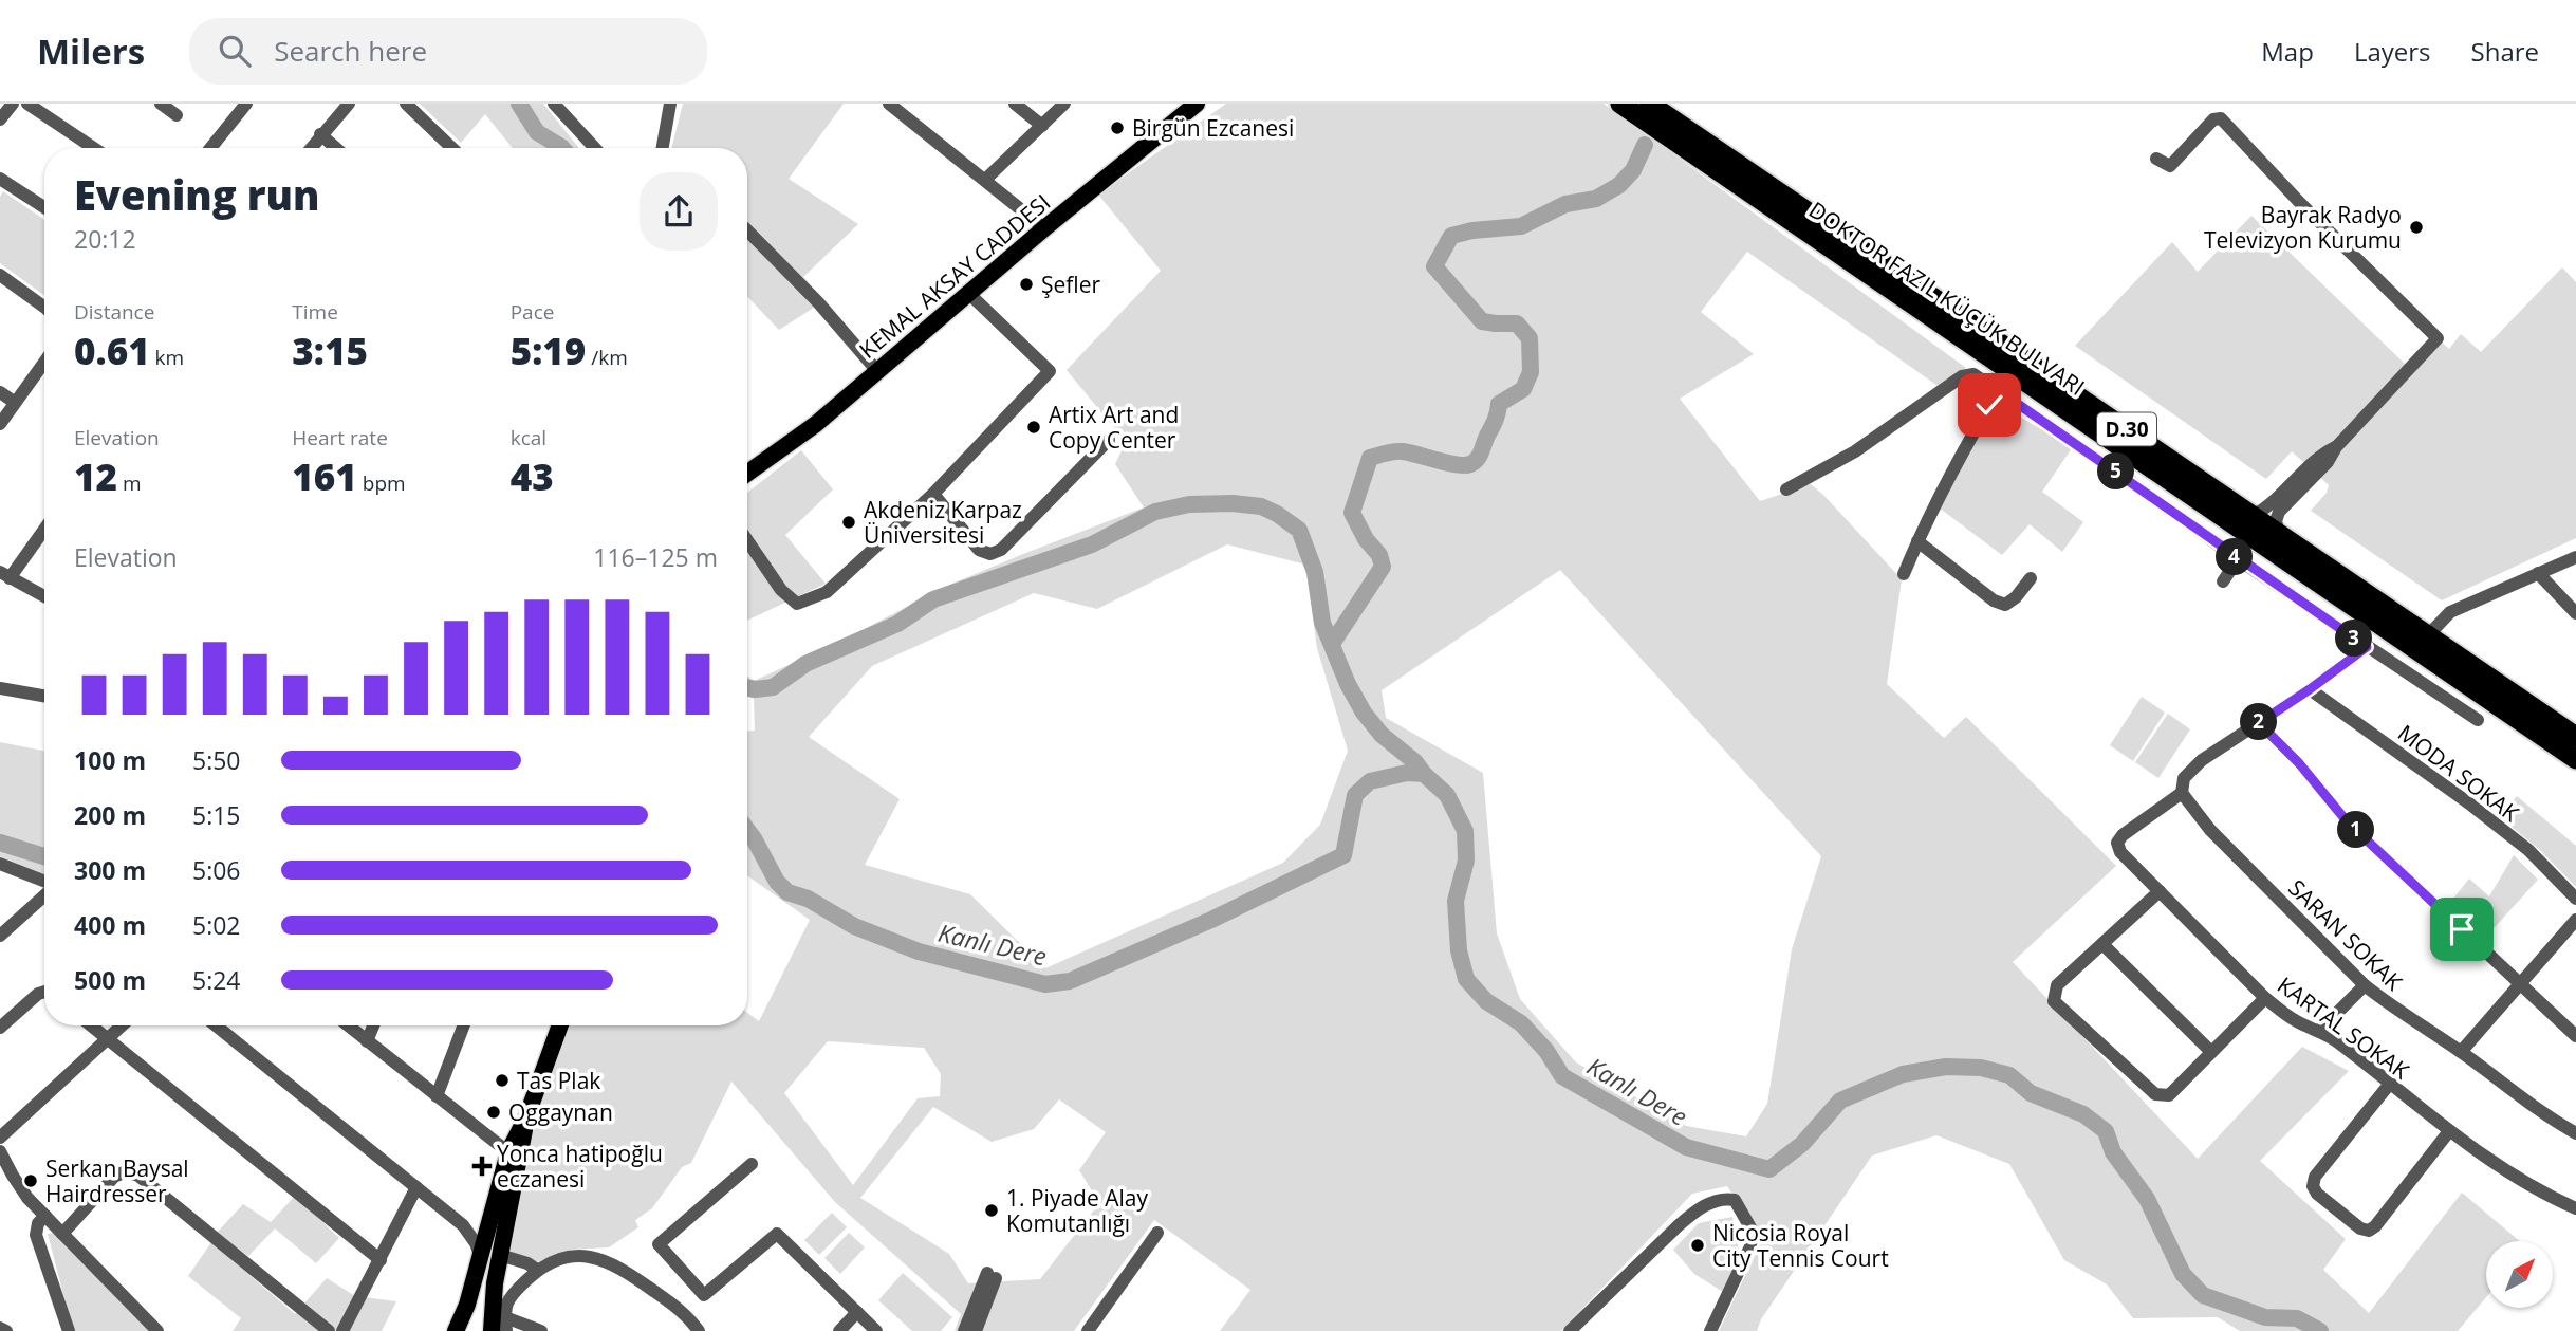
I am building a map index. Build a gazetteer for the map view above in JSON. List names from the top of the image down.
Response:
{
  "streets": {
    "highway": ["D.30"],
    "main road": ["KEMAL AKSAY CADDESI"],
    "street": ["MODA SOKAK", "SARAN SOKAK", "KARTAL SOKAK"]
  },
  "crossings": [
    ["SARAN SOKAK", "KARTAL SOKAK"]
  ],
  "water": ["Kanlı Dere"],
  "places": {
    "other": [
      "Birgün Ezcanesi",
      "Bayrak Radyo Televizyon Kurumu",
      "Şefler",
      "Artix Art and Copy Center",
      "Akdeniz Karpaz Üniversitesi",
      "Tas Plak",
      "Oggaynan",
      "Serkan Baysal Hairdresser",
      "1. Piyade Alay Komutanlığı",
      "Nicosia Royal City Tennis Court"
    ],
    "health": ["Yonca hatipoğlu eczanesi"]
  },
  "north": "top right",
  "page": {
    "header": "Milers",
    "search": "Search here",
    "nav": ["Map", "Layers", "Share"],
    "heading": ["Evening run", "20:12"],
    "stats": [
      ["Distance", "0.61 km"],
      ["Time", "3:15"],
      ["Pace", "5:19 /km"],
      ["Elevation", "12 m"],
      ["Heart rate", "161 bpm"],
      ["kcal", "43"]
    ],
    "pins": [
      "5",
      "4",
      "3",
      "2",
      "1"
    ],
    "chart": ["Elevation", "116–125 m"],
    "list": [
      {
        "name": "100 m",
        "note": "5:50"
      },
      {
        "name": "200 m",
        "note": "5:15"
      },
      {
        "name": "300 m",
        "note": "5:06"
      },
      {
        "name": "400 m",
        "note": "5:02"
      },
      {
        "name": "500 m",
        "note": "5:24"
      }
    ]
  }
}
